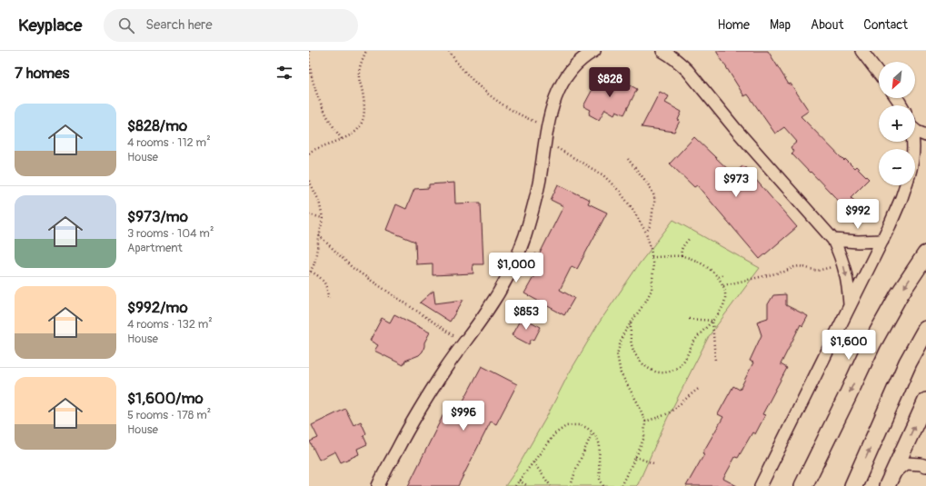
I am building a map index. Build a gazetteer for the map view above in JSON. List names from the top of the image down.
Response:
{
  "north": "bottom left",
  "page": {
    "header": "Keyplace",
    "search": "Search here",
    "nav": [
      "Home",
      "Map",
      "About",
      "Contact"
    ],
    "heading": "7 homes",
    "map_buttons": ["+", "−"],
    "price": [
      "$828",
      "$973",
      "$992",
      "$1,000",
      "$853",
      "$1,600",
      "$996"
    ],
    "list": [
      {
        "name": "$828/mo",
        "note": "4 rooms · 112 m² · House"
      },
      {
        "name": "$973/mo",
        "note": "3 rooms · 104 m² · Apartment"
      },
      {
        "name": "$992/mo",
        "note": "4 rooms · 132 m² · House"
      },
      {
        "name": "$1,600/mo",
        "note": "5 rooms · 178 m² · House"
      }
    ]
  }
}
